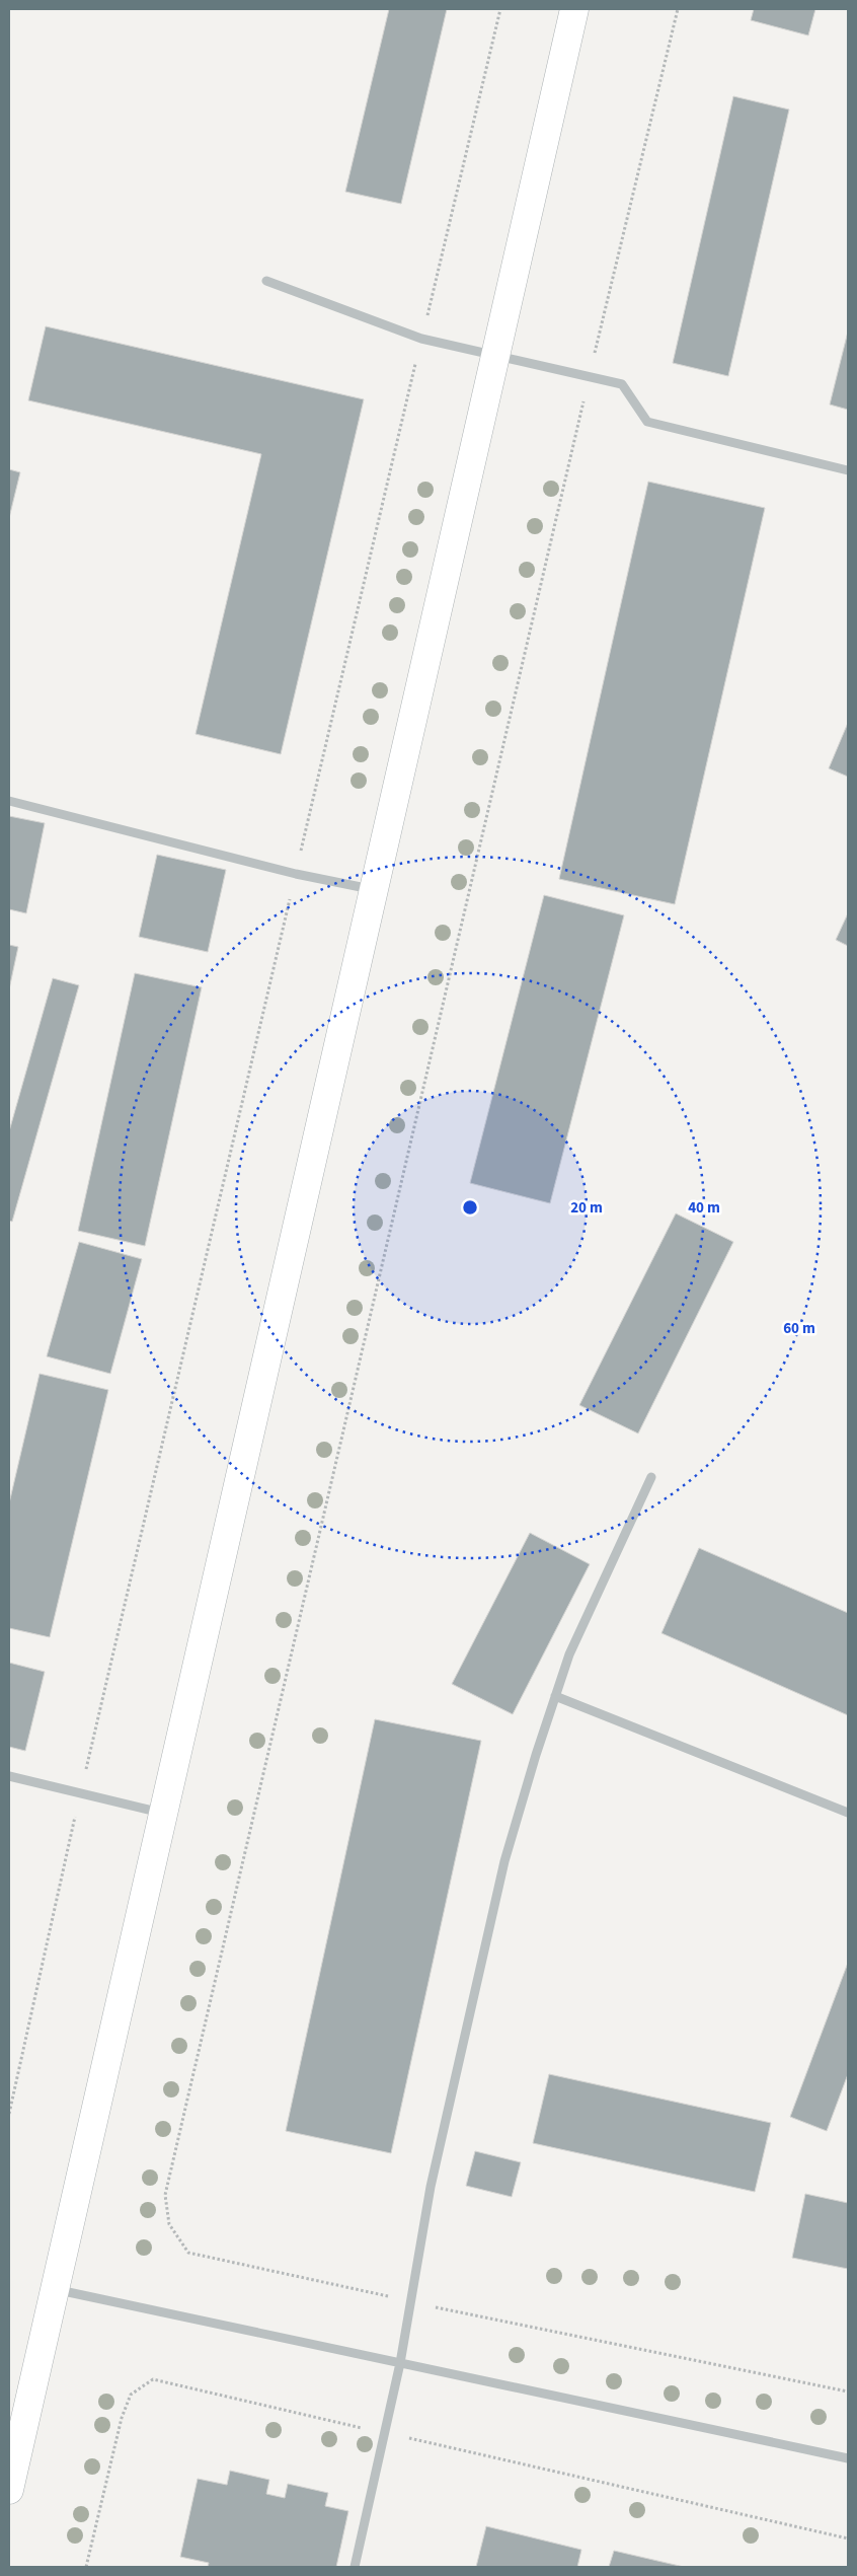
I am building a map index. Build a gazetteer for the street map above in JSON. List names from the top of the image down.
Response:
{
  "rings": ["20 m", "40 m", "60 m"]
}
